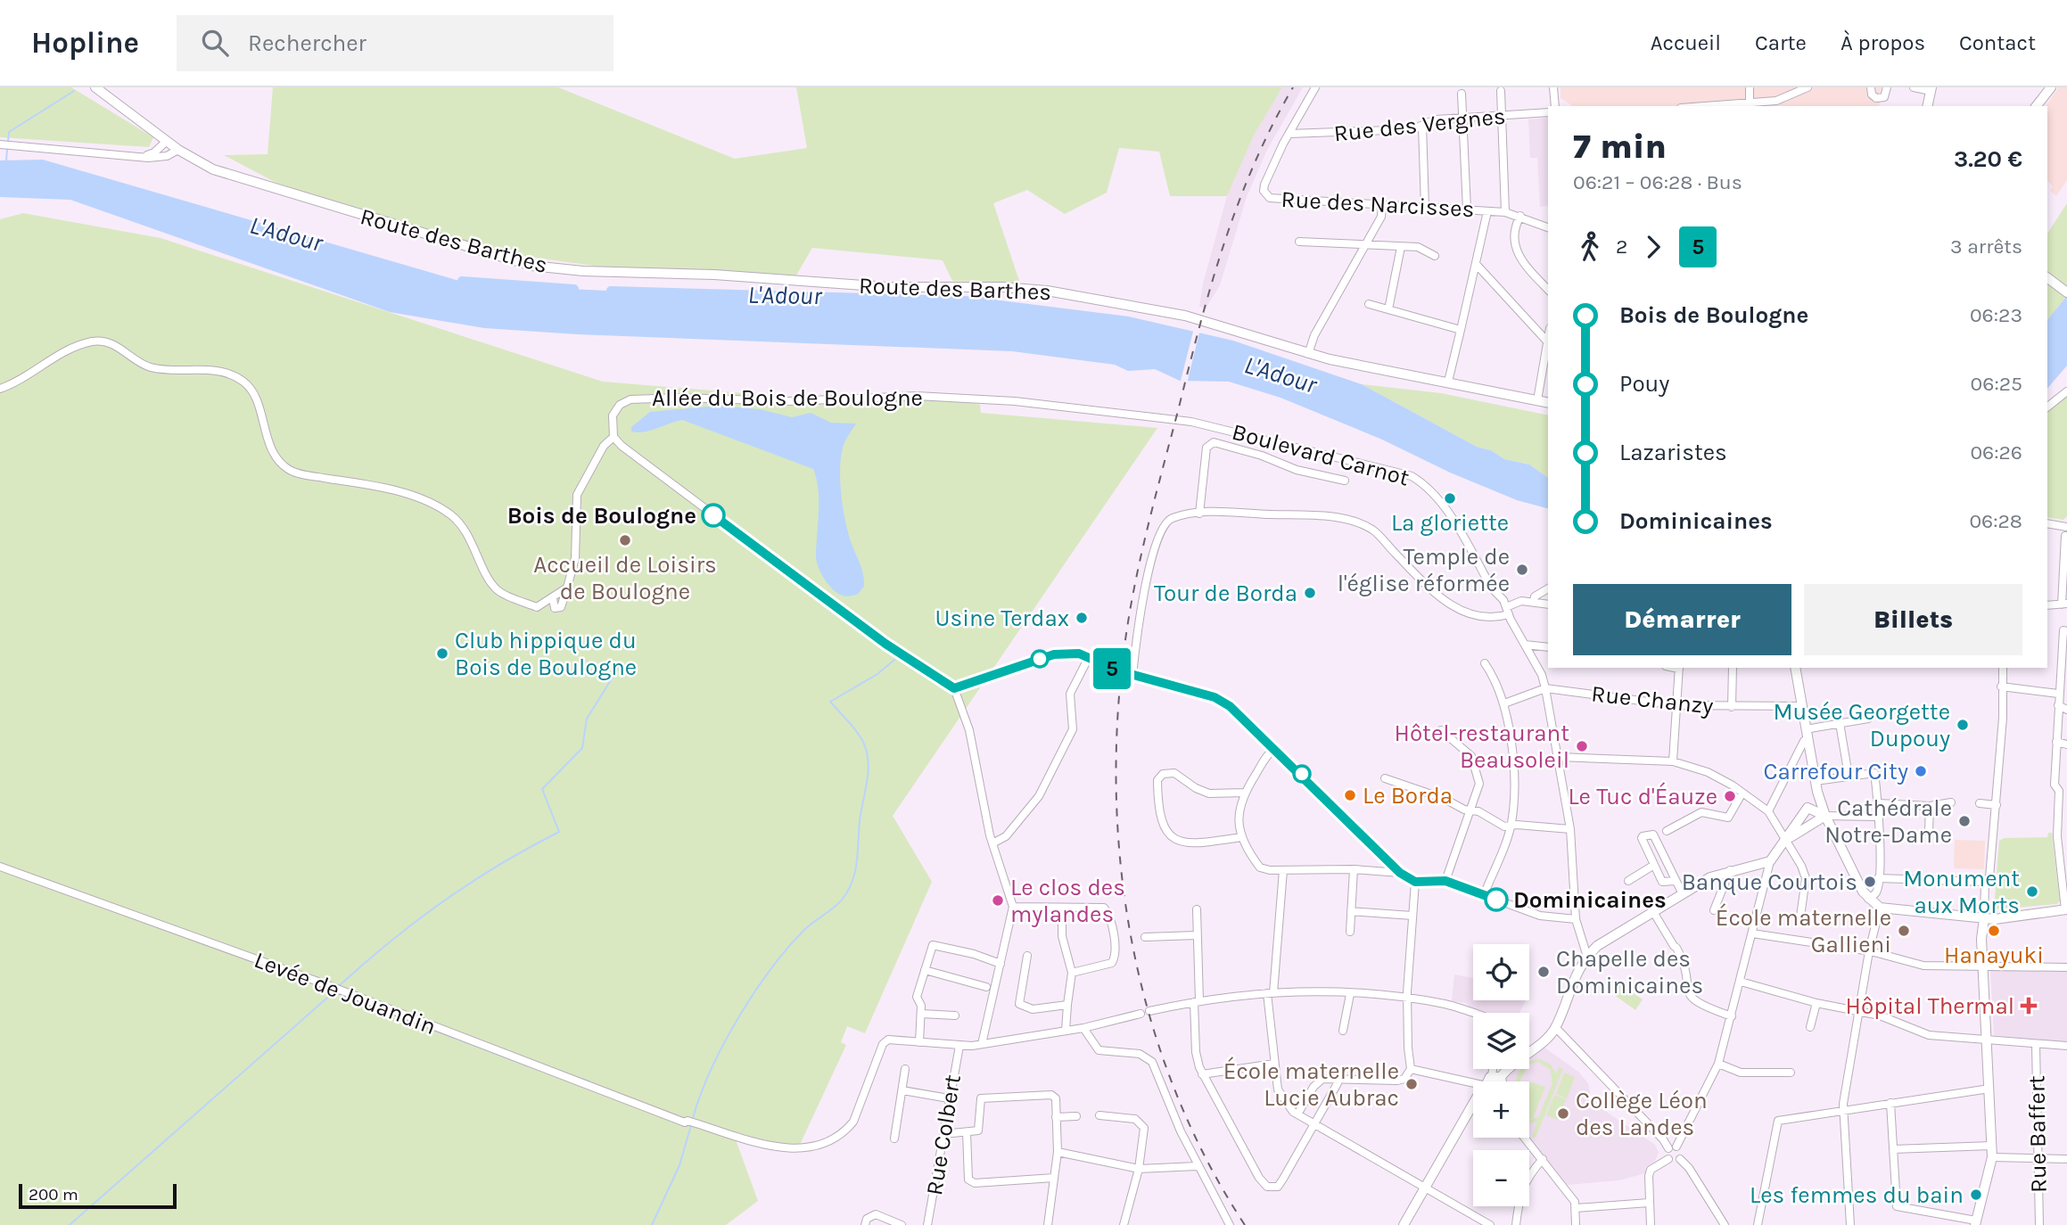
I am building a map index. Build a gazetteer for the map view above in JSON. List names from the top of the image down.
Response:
{
  "streets": {
    "main road": ["Route des Barthes"],
    "street": [
      "Rue des Vergnes",
      "Rue des Narcisses",
      "Allée du Bois de Boulogne",
      "Boulevard Carnot",
      "Rue Chanzy",
      "Levée de Jouandin",
      "Rue Baffert",
      "Rue Colbert"
    ]
  },
  "crossings": [
    ["Rue des Vergnes", "Rue des Narcisses"],
    ["Allée du Bois de Boulogne", "Boulevard Carnot"],
    ["Boulevard Carnot", "Rue Chanzy"]
  ],
  "water": ["L'Adour"],
  "places": {
    "other": [
      "La gloriette",
      "Bois de Boulogne",
      "Accueil de Loisirs de Boulogne",
      "Temple de l'église réformée",
      "Tour de Borda",
      "Usine Terdax",
      "Club hippique du Bois de Boulogne",
      "Musée Georgette Dupouy",
      "Hôtel-restaurant Beausoleil",
      "Carrefour City",
      "Le Borda",
      "Le Tuc d'Éauze",
      "Cathédrale Notre-Dame",
      "Banque Courtois",
      "Monument aux Morts",
      "Dominicaines",
      "Le clos des mylandes",
      "École maternelle Gallieni",
      "Hanayuki",
      "Chapelle des Dominicaines",
      "École maternelle Lucie Aubrac",
      "Collège Léon des Landes",
      "Les femmes du bain"
    ],
    "health": ["Hôpital Thermal"]
  },
  "lines": ["bus line 5"],
  "scale_bar": "200 m",
  "page": {
    "header": "Hopline",
    "search": "Rechercher",
    "nav": [
      "Accueil",
      "Carte",
      "À propos",
      "Contact"
    ],
    "on_map": "5",
    "heading": ["7 min", "06:21 – 06:28 · Bus", "3.20 €"],
    "legs": ["2", "5", "3 arrêts"],
    "list": [
      {
        "name": "Bois de Boulogne",
        "value": "06:23"
      },
      {
        "name": "Pouy",
        "value": "06:25"
      },
      {
        "name": "Lazaristes",
        "value": "06:26"
      },
      {
        "name": "Dominicaines",
        "value": "06:28"
      }
    ],
    "buttons": ["Démarrer", "Billets"],
    "map_buttons": ["+", "−"],
    "scale": "200 m"
  }
}
